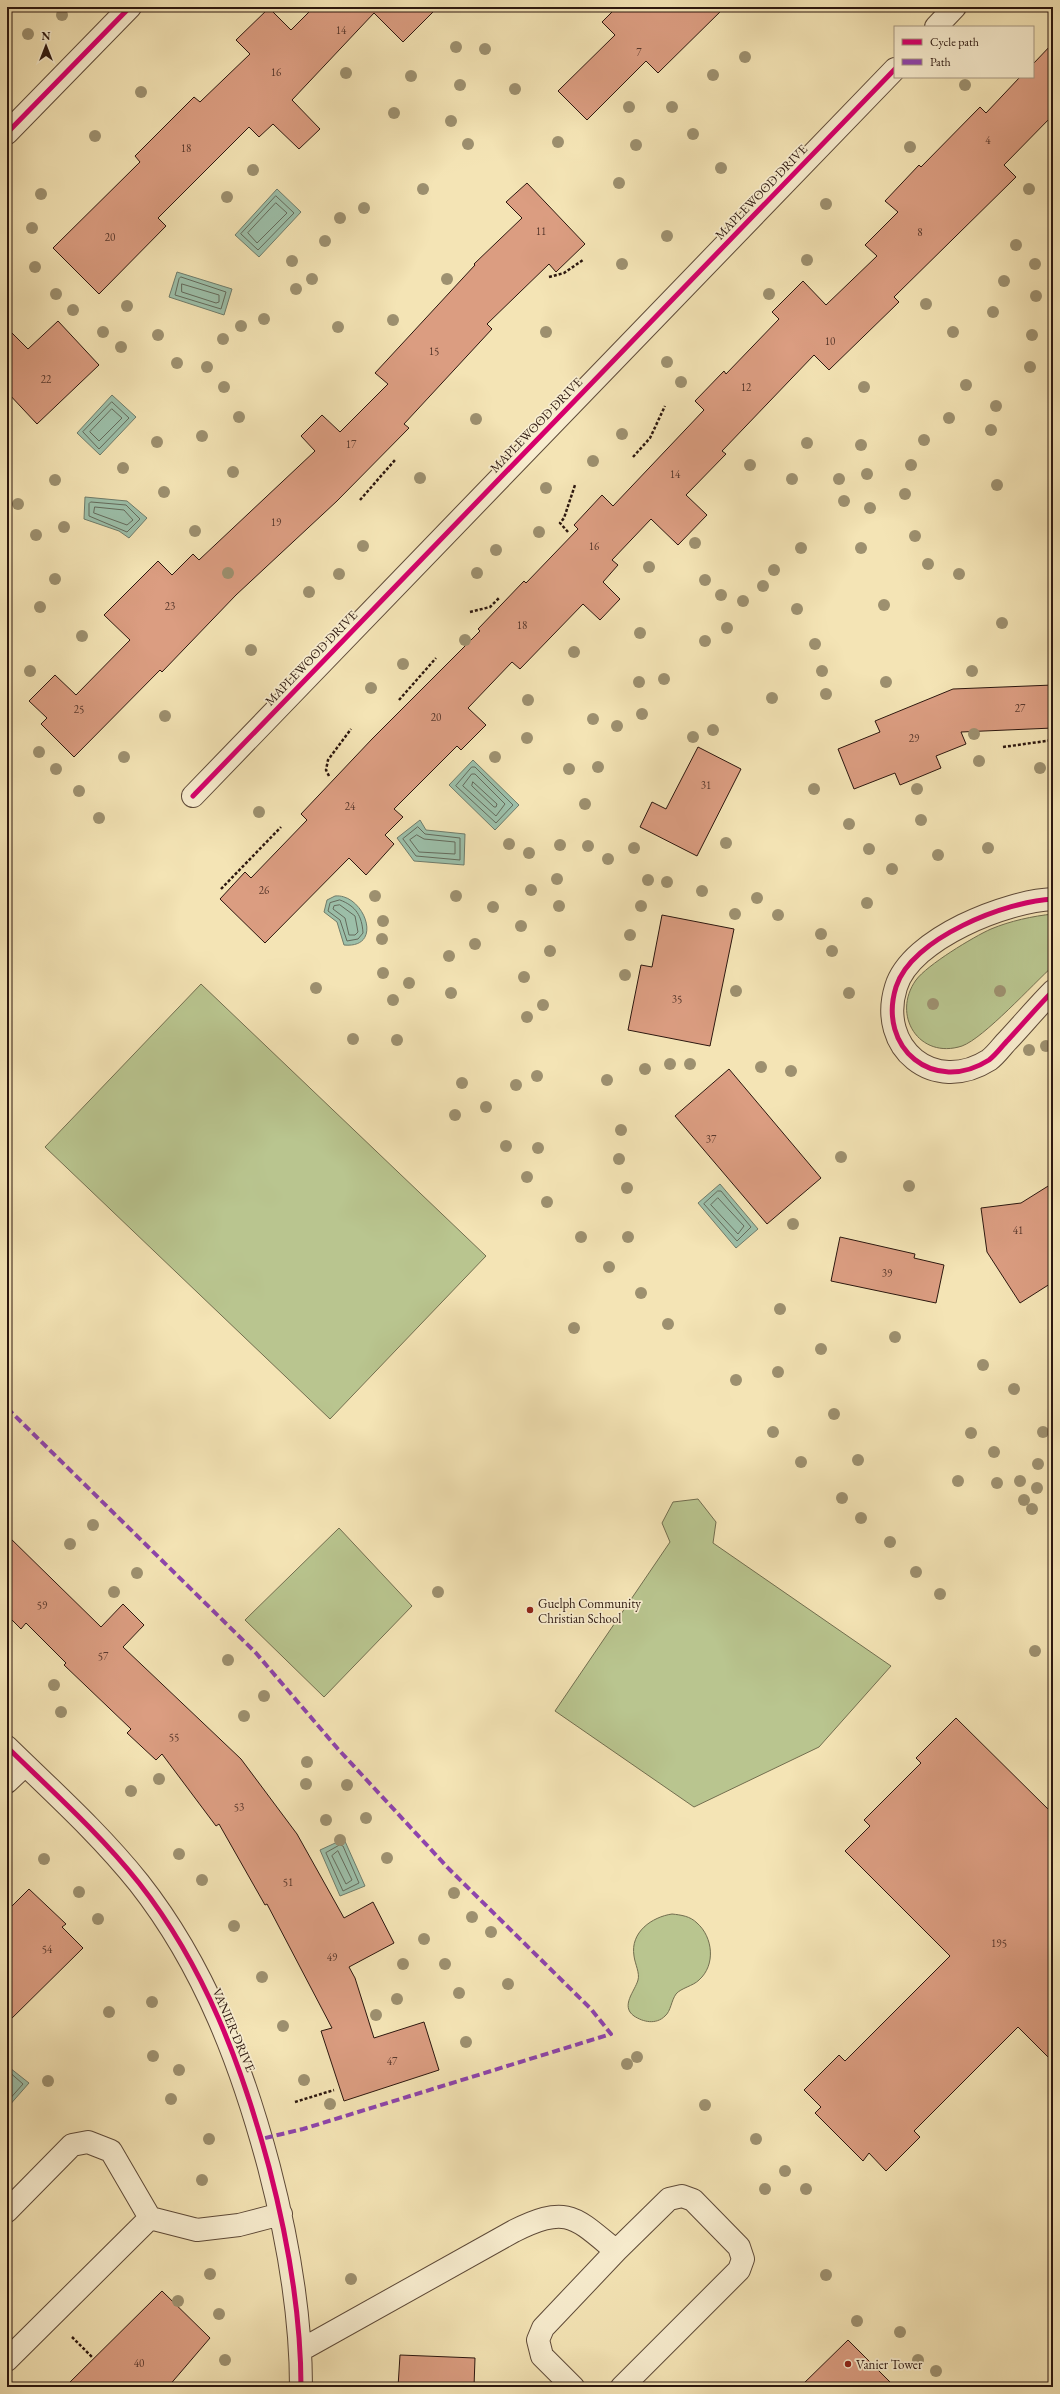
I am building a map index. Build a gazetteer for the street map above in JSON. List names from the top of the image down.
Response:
{
  "streets": {
    "street": ["MAPLEWOOD DRIVE", "VANIER DRIVE"]
  },
  "places": ["Guelph Community Christian School", "Vanier Tower"],
  "house_numbers": [
    "14",
    "7",
    "16",
    "4",
    "18",
    "11",
    "8",
    "20",
    "10",
    "15",
    "22",
    "12",
    "17",
    "14",
    "19",
    "16",
    "23",
    "18",
    "27",
    "25",
    "20",
    "29",
    "31",
    "24",
    "26",
    "35",
    "37",
    "41",
    "39",
    "59",
    "57",
    "55",
    "53",
    "51",
    "195",
    "54",
    "49",
    "47",
    "40"
  ],
  "legend": ["Cycle path", "Path"],
  "north": "top"
}
